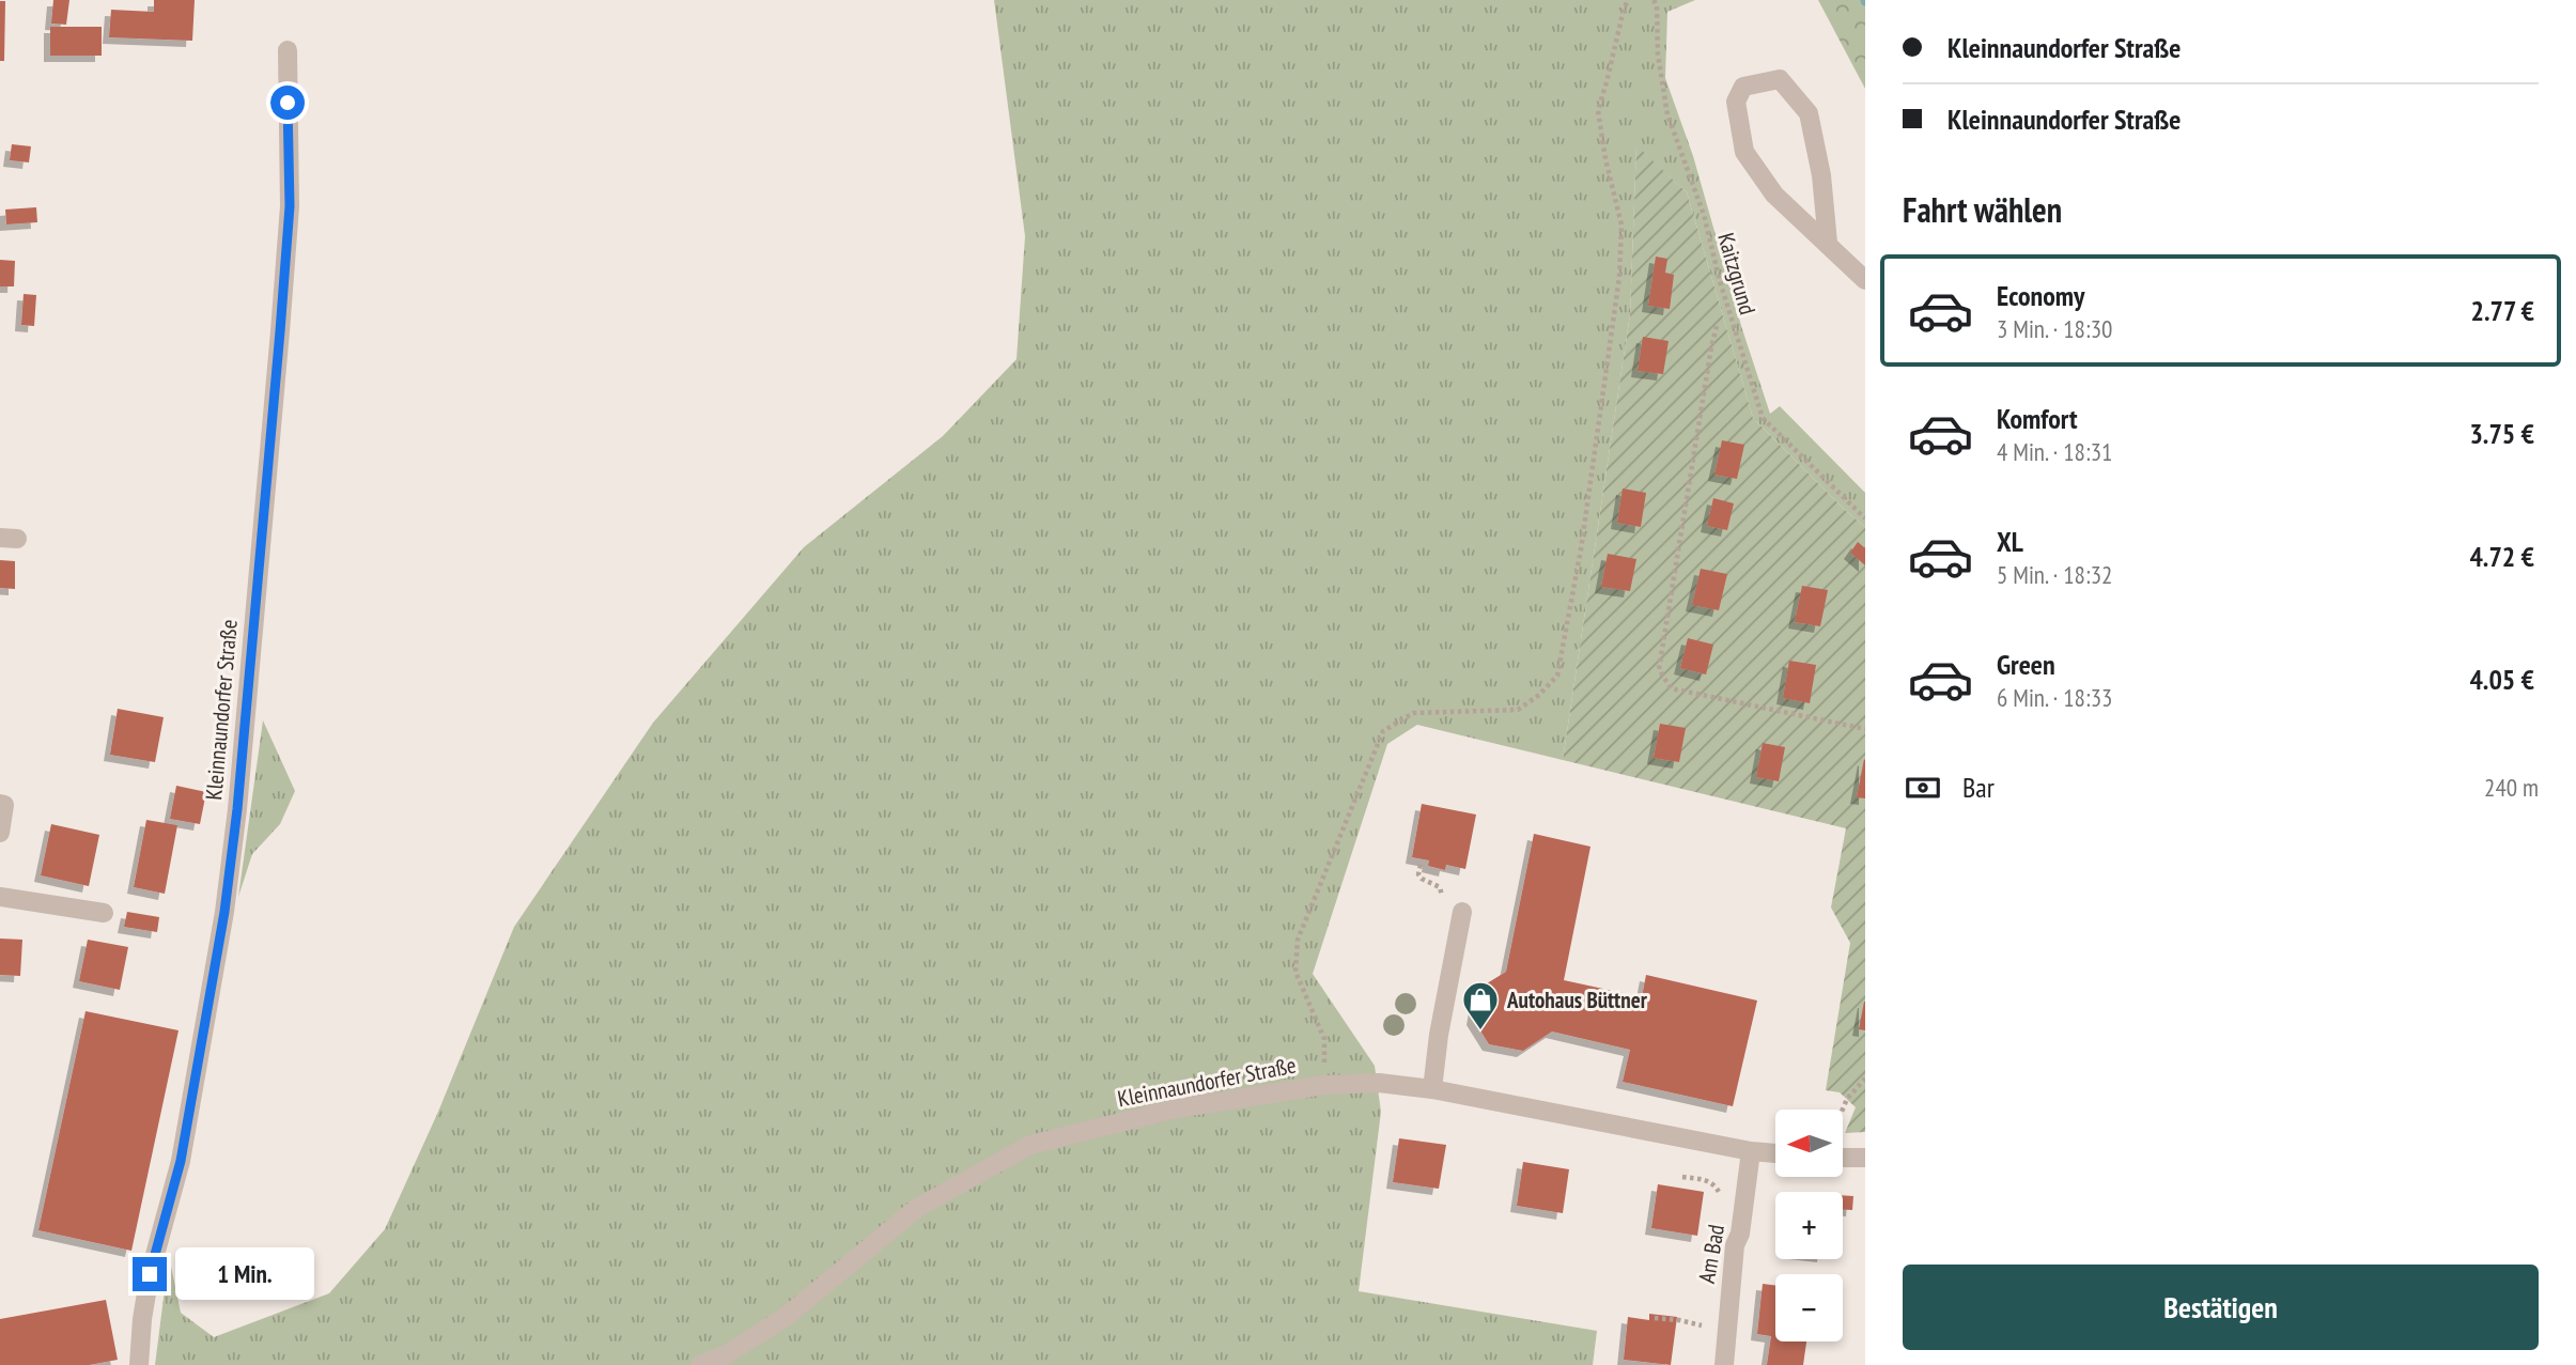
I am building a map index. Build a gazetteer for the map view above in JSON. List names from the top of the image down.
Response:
{
  "streets": {
    "street": ["Kleinnaundorfer Straße", "Am Bad"],
    "path": ["Kaitzgrund"]
  },
  "crossings": [
    ["Kleinnaundorfer Straße", "Am Bad"]
  ],
  "places": {
    "shop": ["Autohaus Büttner"]
  },
  "north": "left",
  "page": {
    "banner": ["Kleinnaundorfer Straße", "Kleinnaundorfer Straße"],
    "heading": "Fahrt wählen",
    "list": [
      {
        "name": "Economy",
        "note": "3 Min. · 18:30",
        "value": "2.77 €"
      },
      {
        "name": "Komfort",
        "note": "4 Min. · 18:31",
        "value": "3.75 €"
      },
      {
        "name": "XL",
        "note": "5 Min. · 18:32",
        "value": "4.72 €"
      },
      {
        "name": "Green",
        "note": "6 Min. · 18:33",
        "value": "4.05 €"
      }
    ],
    "pay": ["Bar", "240 m"],
    "map_buttons": ["+", "−"],
    "bubble": "1 Min.",
    "buttons": "Bestätigen"
  }
}
